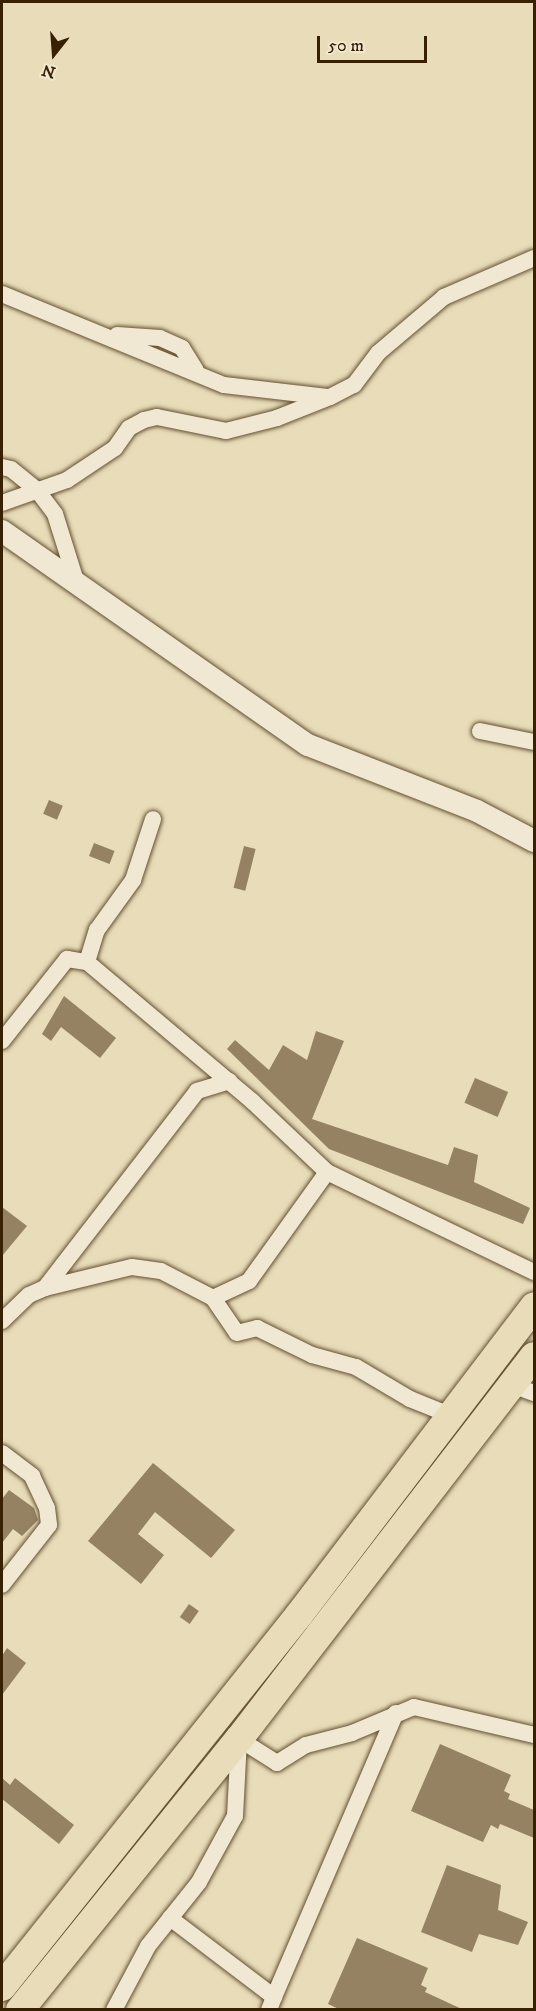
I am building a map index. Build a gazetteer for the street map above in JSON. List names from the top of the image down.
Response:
{
  "scale_bar": "50 m",
  "north": "bottom"
}
